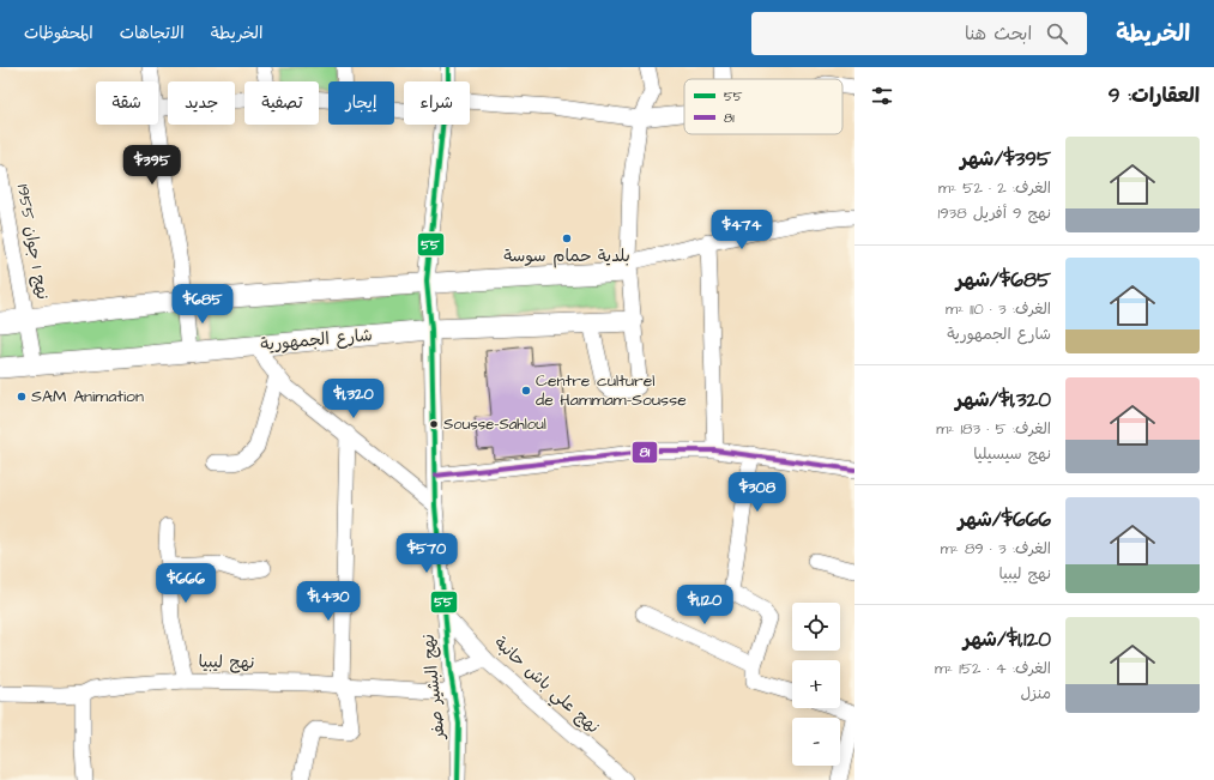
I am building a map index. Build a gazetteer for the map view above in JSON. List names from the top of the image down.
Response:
{
  "streets": {
    "street": [
      "نهج 1 جوان 1955",
      "شارع الجمهورية",
      "نهج ليبيا",
      "نهج علي باش حانبة",
      "نهج البشير صفر"
    ]
  },
  "crossings": [
    ["نهج 1 جوان 1955", "شارع الجمهورية"],
    ["شارع الجمهورية", "نهج البشير صفر"],
    ["نهج ليبيا", "نهج البشير صفر"],
    ["نهج علي باش حانبة", "نهج البشير صفر"]
  ],
  "places": [
    "بلدية حمام سوسة",
    "Centre culturel de Hammam-Sousse",
    "SAM Animation",
    "Sousse-Sahloul"
  ],
  "lines": ["transit line 55", "transit line 81"],
  "legend": ["55", "81"],
  "page": {
    "header": "الخريطة",
    "search": "ابحث هنا",
    "nav": ["الخريطة", "الاتجاهات", "المحفوظات"],
    "heading": "العقارات: 9",
    "chip": [
      "شراء",
      "إيجار",
      "تصفية",
      "جديد",
      "شقة"
    ],
    "list": [
      {
        "name": "$395/شهر",
        "note": "الغرف: 2 · 52 m² · نهج 9 أفريل 1938"
      },
      {
        "name": "$685/شهر",
        "note": "الغرف: 3 · 110 m² · شارع الجمهورية"
      },
      {
        "name": "$1,320/شهر",
        "note": "الغرف: 5 · 183 m² · نهج سيسيليا"
      },
      {
        "name": "$666/شهر",
        "note": "الغرف: 3 · 89 m² · نهج ليبيا"
      },
      {
        "name": "$1,120/شهر",
        "note": "الغرف: 4 · 152 m² · منزل"
      }
    ],
    "price": [
      "$395",
      "$474",
      "$685",
      "$1,320",
      "$308",
      "$570",
      "$666",
      "$1,430",
      "$1,120"
    ],
    "map_buttons": ["+", "−"]
  }
}
